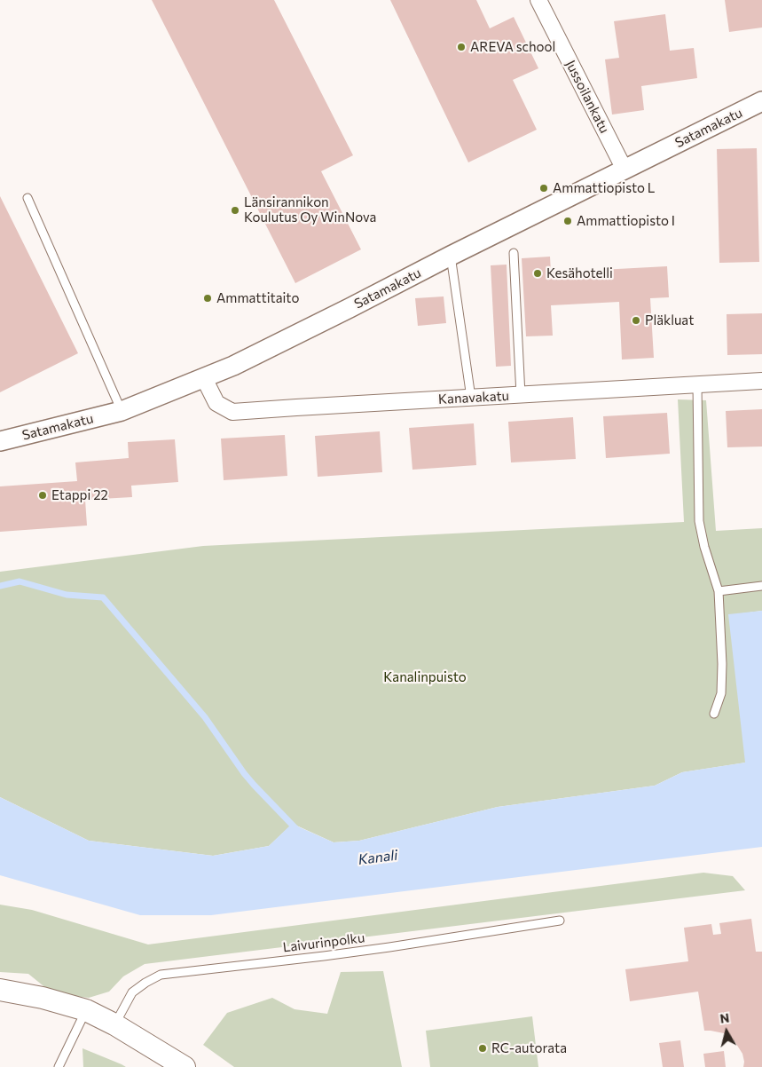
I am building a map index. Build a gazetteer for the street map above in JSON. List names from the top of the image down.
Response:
{
  "streets": {
    "street": ["Jussoilankatu", "Satamakatu", "Kanavakatu"],
    "lane": ["Laivurinpolku"]
  },
  "crossings": [
    ["Jussoilankatu", "Satamakatu"],
    ["Satamakatu", "Kanavakatu"]
  ],
  "water": ["Kanali"],
  "parks": ["Kanalinpuisto"],
  "places": [
    "AREVA school",
    "Ammattiopisto L",
    "Länsirannikon Koulutus Oy WinNova",
    "Ammattiopisto I",
    "Kesähotelli",
    "Ammattitaito",
    "Pläkluat",
    "Etappi 22",
    "RC-autorata"
  ],
  "north": "top"
}
